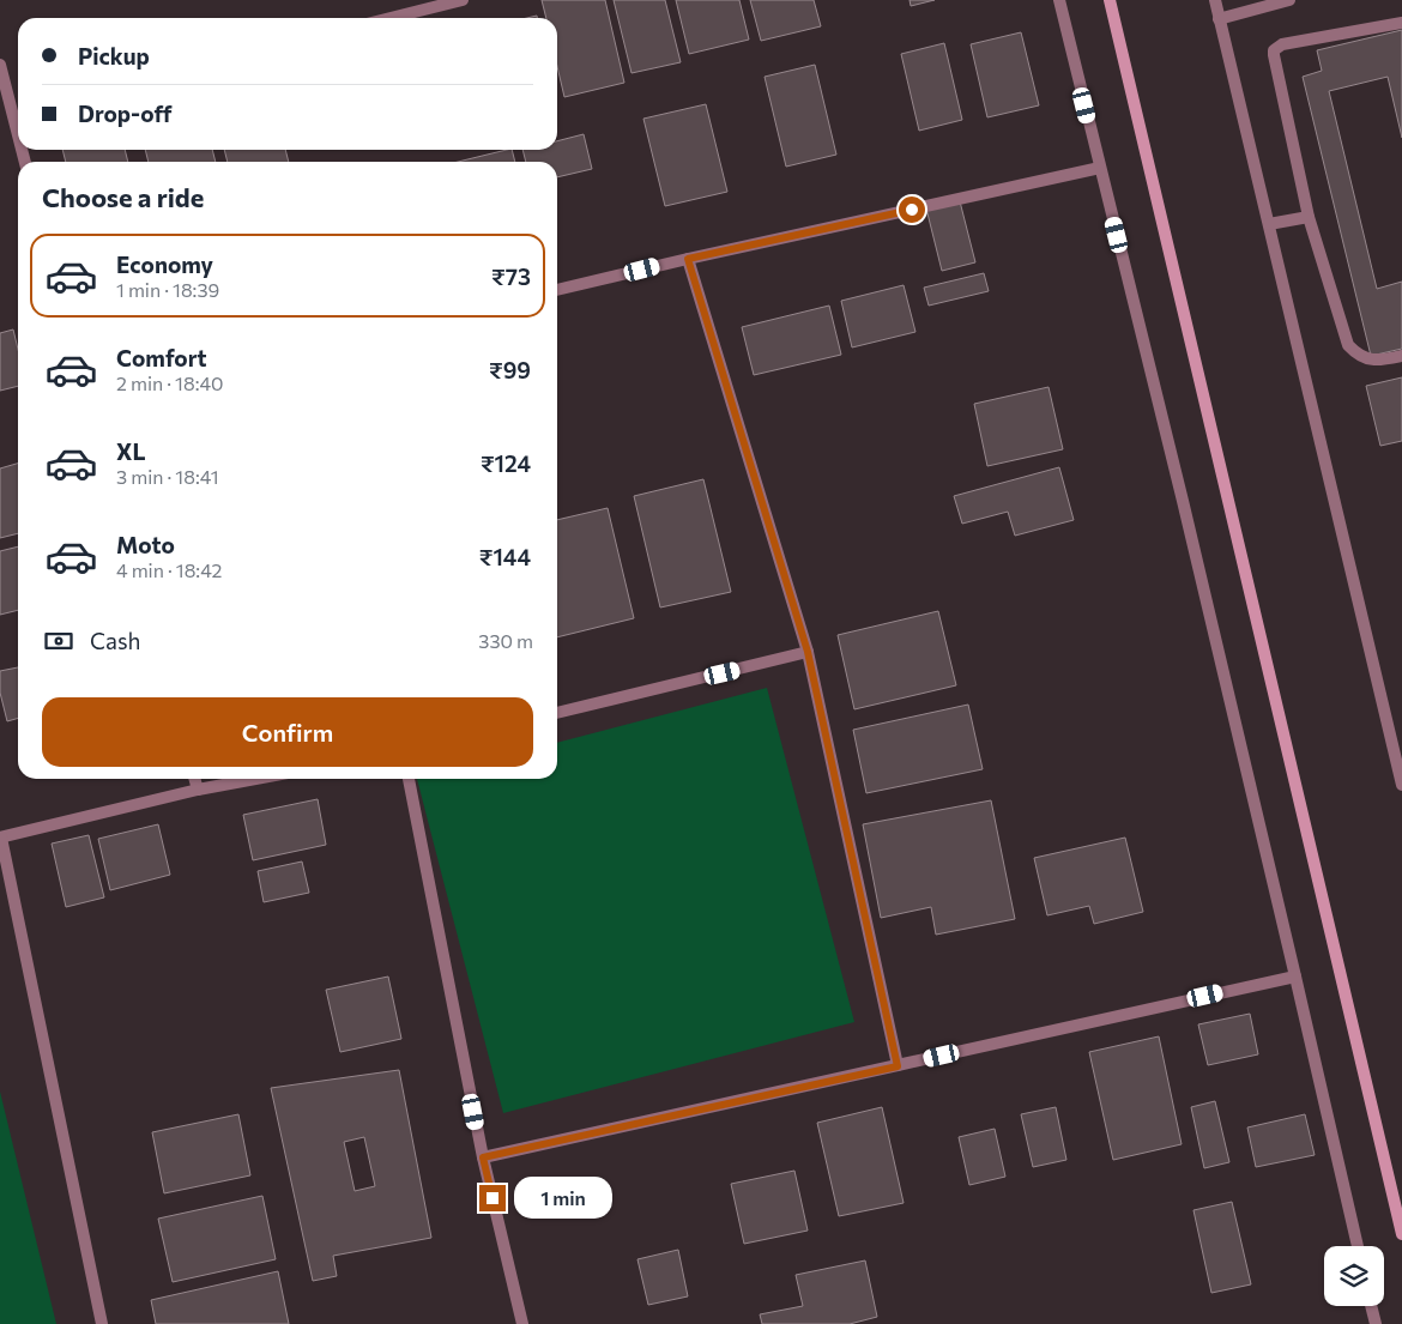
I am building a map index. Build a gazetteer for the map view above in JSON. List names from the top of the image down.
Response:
{
  "page": {
    "banner": ["Pickup", "Drop-off"],
    "heading": "Choose a ride",
    "list": [
      {
        "name": "Economy",
        "note": "1 min · 18:39",
        "value": "₹73"
      },
      {
        "name": "Comfort",
        "note": "2 min · 18:40",
        "value": "₹99"
      },
      {
        "name": "XL",
        "note": "3 min · 18:41",
        "value": "₹124"
      },
      {
        "name": "Moto",
        "note": "4 min · 18:42",
        "value": "₹144"
      }
    ],
    "pay": ["Cash", "330 m"],
    "buttons": "Confirm",
    "bubble": "1 min"
  }
}
